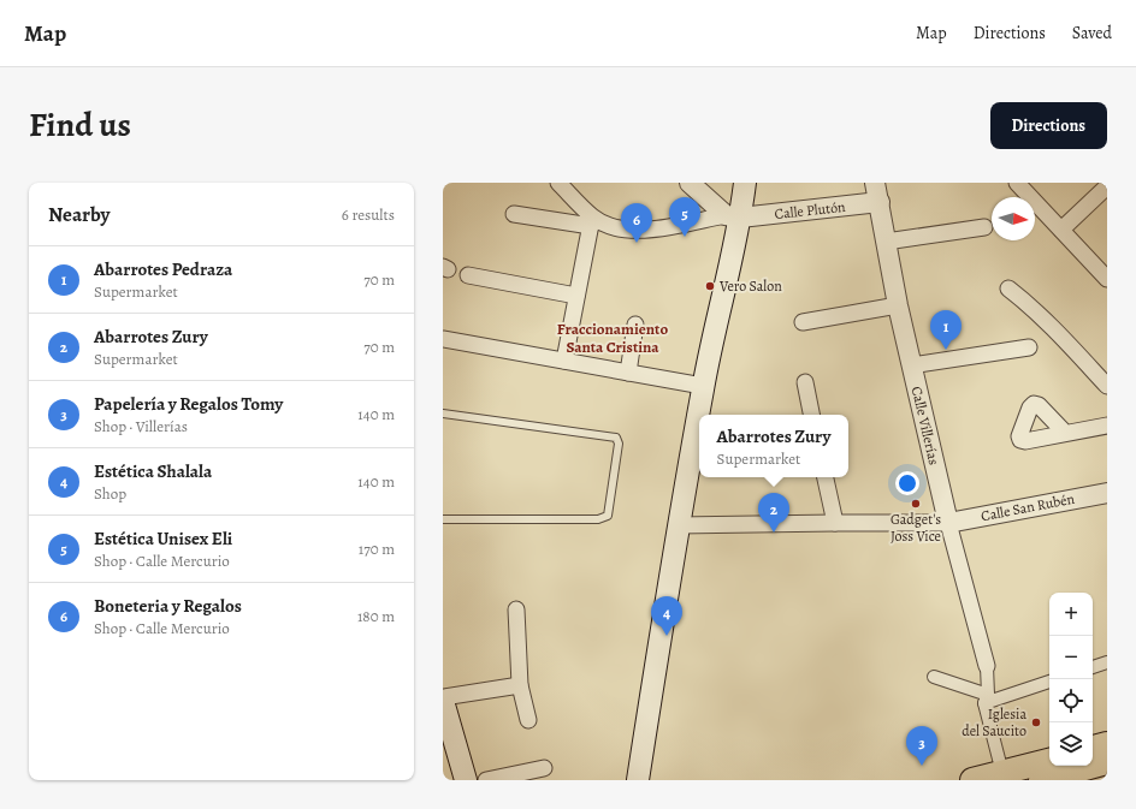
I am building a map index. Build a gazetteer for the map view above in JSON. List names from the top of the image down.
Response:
{
  "streets": {
    "street": ["Calle Plutón", "Calle Villerías", "Calle San Rubén"]
  },
  "crossings": [
    ["Calle Plutón", "Calle Villerías"],
    ["Calle Villerías", "Calle San Rubén"]
  ],
  "districts": ["Fraccionamiento Santa Cristina"],
  "places": ["Vero Salon", "Gadget's Joss Vice", "Iglesia del Saucito"],
  "north": "right",
  "page": {
    "header": "Map",
    "nav": ["Map", "Directions", "Saved"],
    "title": "Find us",
    "buttons": "Directions",
    "heading": ["Nearby", "6 results"],
    "pins": [
      "5",
      "6",
      "1",
      "2",
      "4",
      "3"
    ],
    "list": [
      {
        "mark": "1",
        "name": "Abarrotes Pedraza",
        "note": "Supermarket",
        "value": "70 m"
      },
      {
        "mark": "2",
        "name": "Abarrotes Zury",
        "note": "Supermarket",
        "value": "70 m"
      },
      {
        "mark": "3",
        "name": "Papelería y Regalos Tomy",
        "note": "Shop · Villerías",
        "value": "140 m"
      },
      {
        "mark": "4",
        "name": "Estética Shalala",
        "note": "Shop",
        "value": "140 m"
      },
      {
        "mark": "5",
        "name": "Estética Unisex Eli",
        "note": "Shop · Calle Mercurio",
        "value": "170 m"
      },
      {
        "mark": "6",
        "name": "Boneteria y Regalos",
        "note": "Shop · Calle Mercurio",
        "value": "180 m"
      }
    ],
    "popup": ["Abarrotes Zury", "Supermarket"],
    "map_buttons": ["+", "−"]
  }
}
